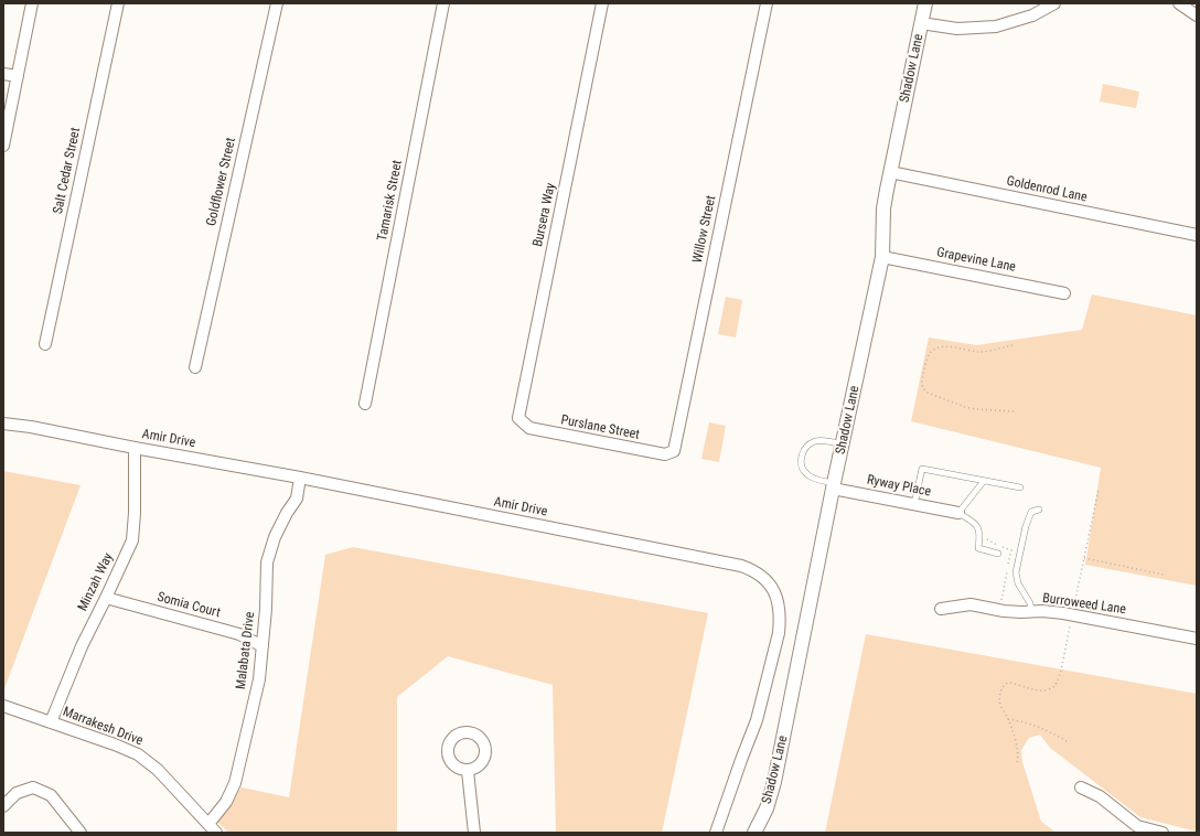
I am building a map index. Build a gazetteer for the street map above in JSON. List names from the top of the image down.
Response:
{
  "streets": {
    "street": [
      "Shadow Lane",
      "Salt Cedar Street",
      "Goldflower Street",
      "Goldenrod Lane",
      "Tamarisk Street",
      "Bursera Way",
      "Willow Street",
      "Grapevine Lane",
      "Purslane Street",
      "Amir Drive",
      "Ryway Place",
      "Minzah Way",
      "Burroweed Lane",
      "Somia Court",
      "Malabata Drive",
      "Marrakesh Drive"
    ]
  },
  "crossings": [
    ["Shadow Lane", "Goldenrod Lane"],
    ["Shadow Lane", "Grapevine Lane"],
    ["Shadow Lane", "Ryway Place"],
    ["Bursera Way", "Purslane Street"],
    ["Willow Street", "Purslane Street"],
    ["Amir Drive", "Minzah Way"],
    ["Amir Drive", "Malabata Drive"],
    ["Minzah Way", "Somia Court"],
    ["Minzah Way", "Marrakesh Drive"],
    ["Somia Court", "Malabata Drive"],
    ["Malabata Drive", "Marrakesh Drive"]
  ]
}
